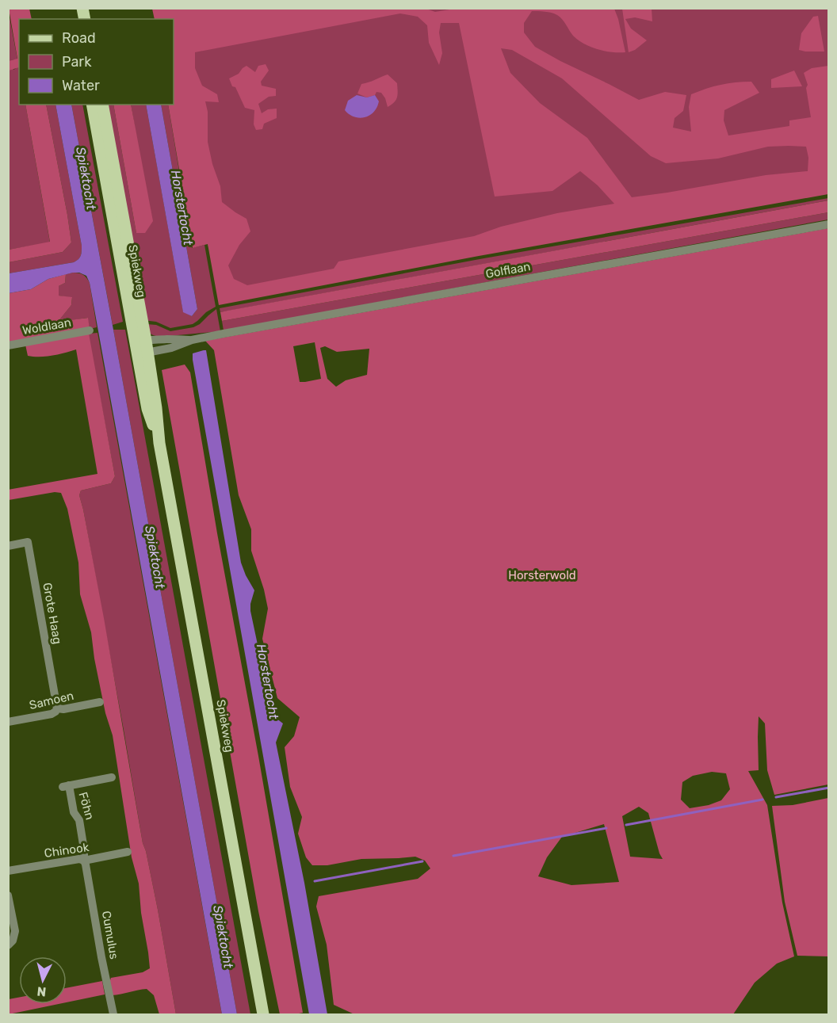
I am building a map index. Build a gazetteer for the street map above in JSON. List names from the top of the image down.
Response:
{
  "streets": {
    "main road": ["Spiekweg"],
    "street": [
      "Golflaan",
      "Woldlaan",
      "Grote Haag",
      "Samoen",
      "Föhn",
      "Chinook",
      "Cumulus"
    ]
  },
  "crossings": [
    ["Golflaan", "Spiekweg"],
    ["Grote Haag", "Samoen"],
    ["Föhn", "Chinook"],
    ["Föhn", "Cumulus"],
    ["Chinook", "Cumulus"]
  ],
  "water": ["Spiektocht", "Horstertocht"],
  "parks": ["Horsterwold"],
  "legend": ["Road", "Park", "Water"],
  "north": "bottom"
}
